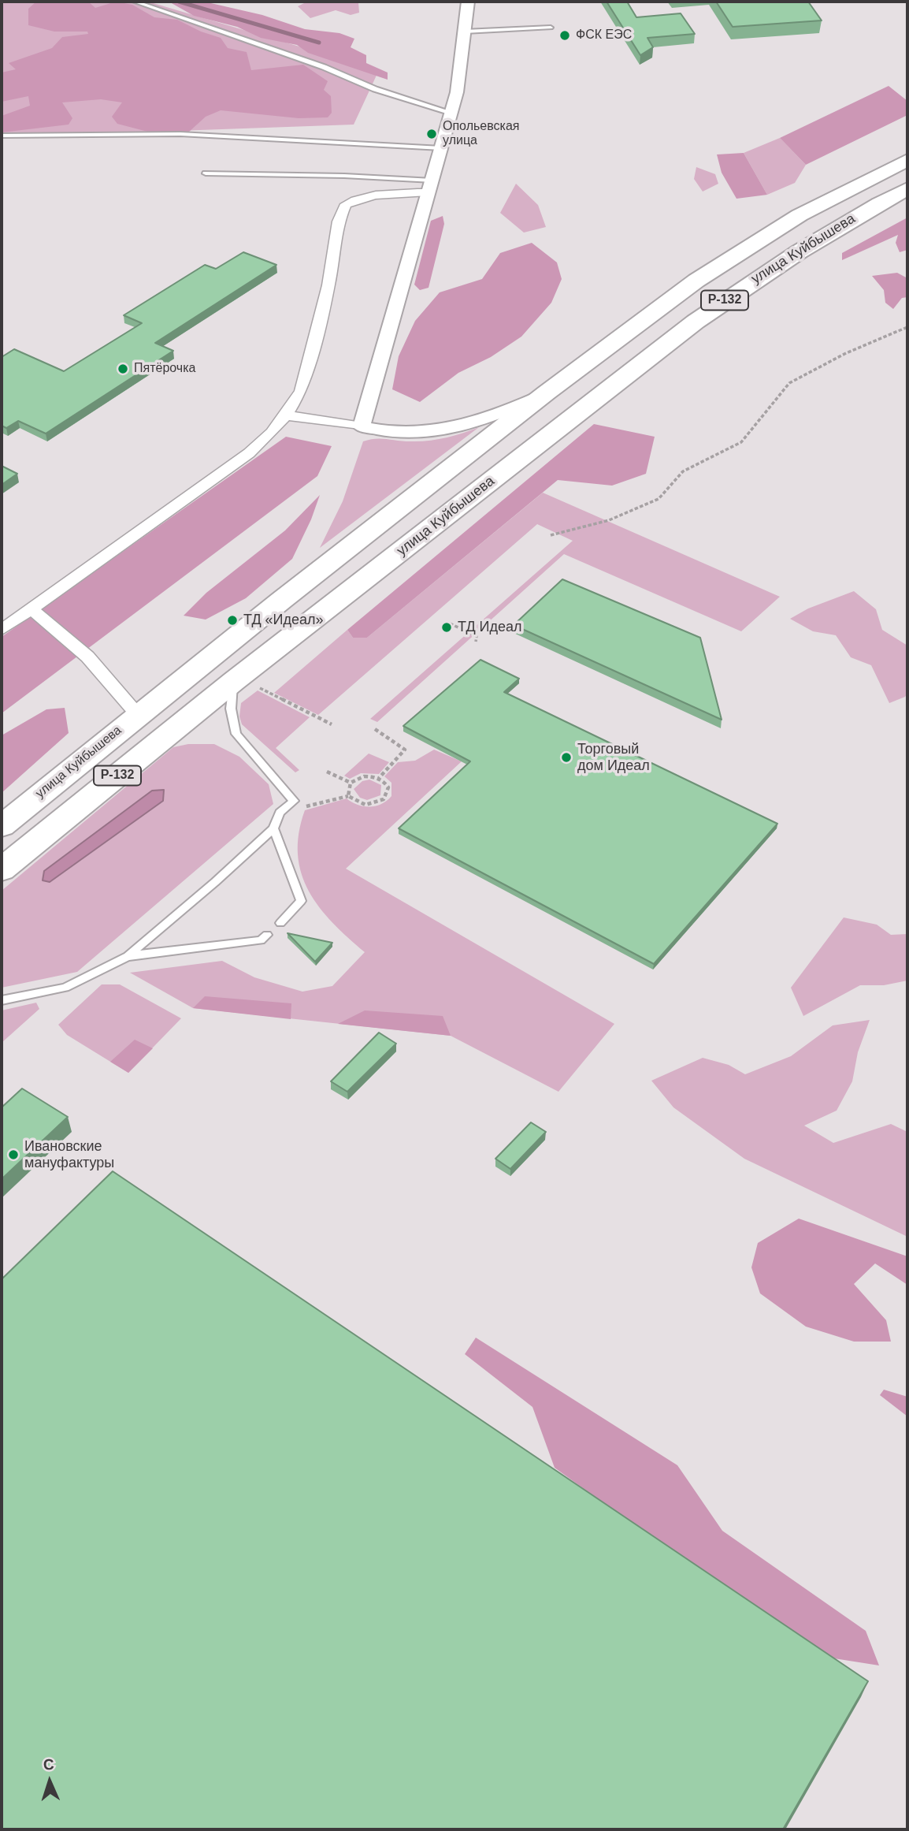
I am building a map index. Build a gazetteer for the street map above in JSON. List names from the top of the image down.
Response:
{
  "streets": {
    "highway": ["улица Куйбышева", "Р-132"]
  },
  "places": [
    "ФСК ЕЭС",
    "Опольевская улица",
    "Пятёрочка",
    "ТД «Идеал»",
    "ТД Идеал",
    "Торговый дом Идеал",
    "Ивановские мануфактуры"
  ],
  "north": "top"
}
